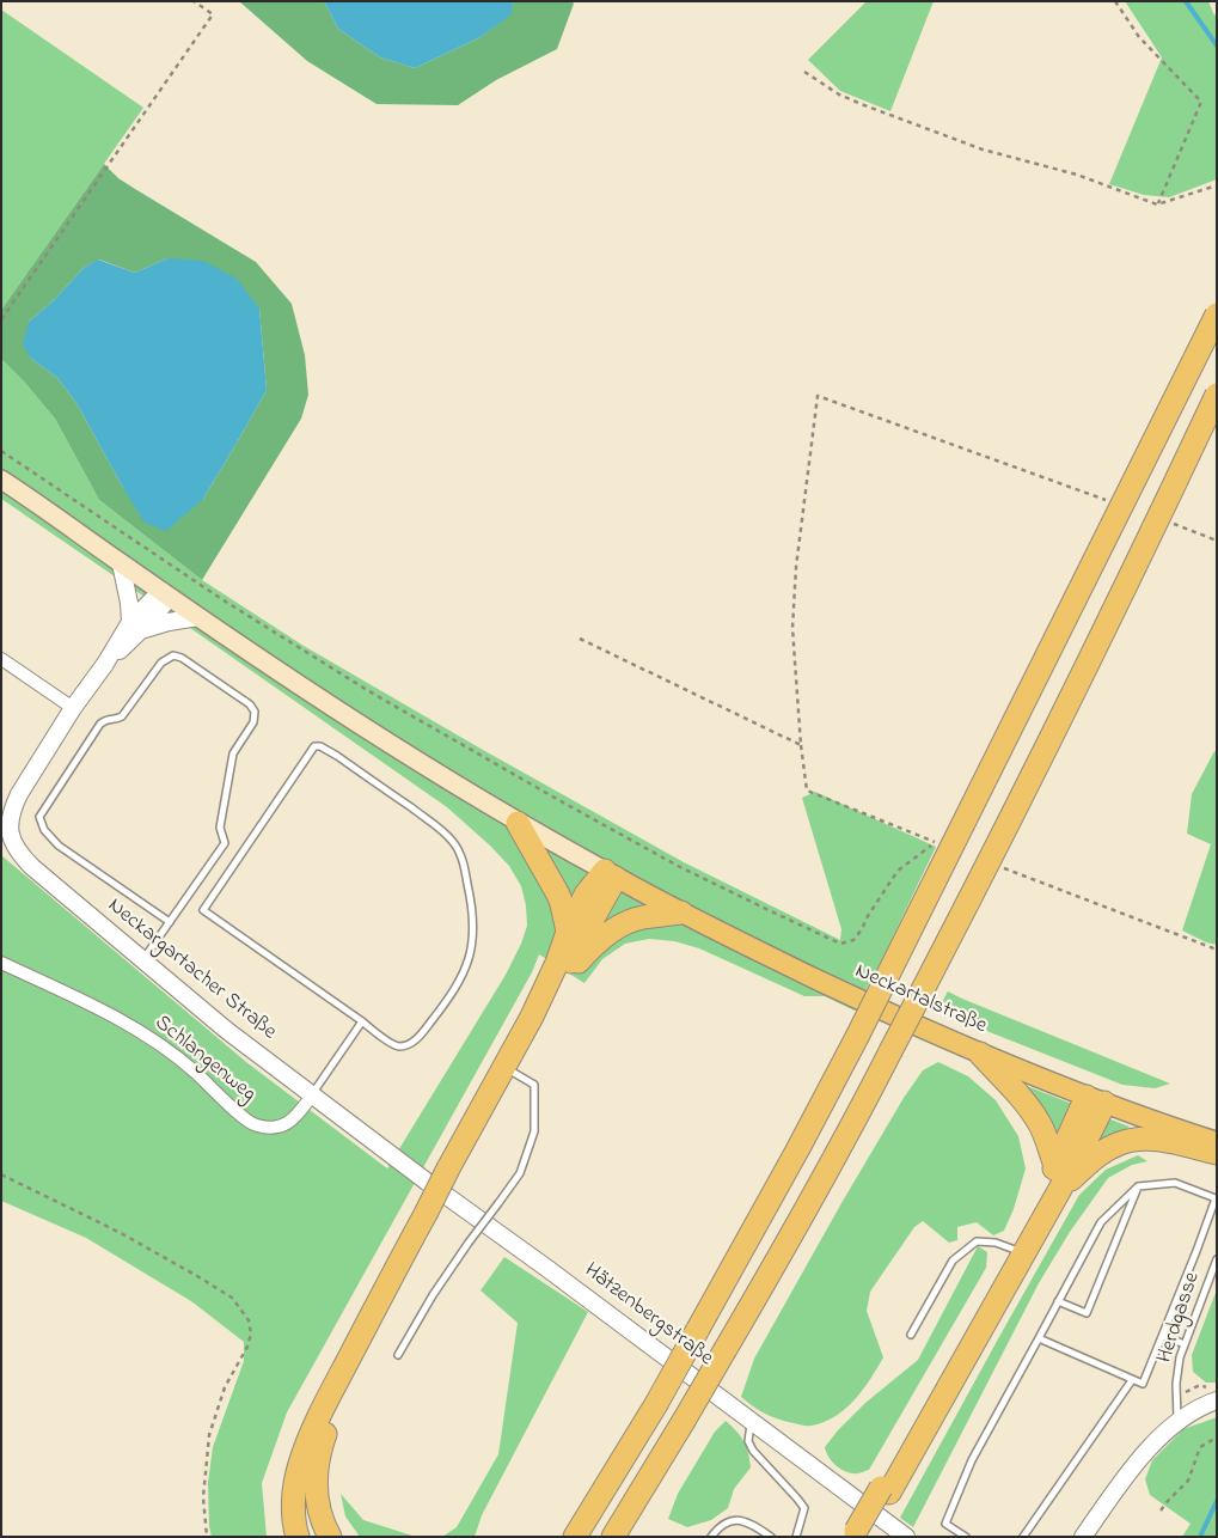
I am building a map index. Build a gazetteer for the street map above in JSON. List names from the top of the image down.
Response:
{
  "streets": {
    "main road": ["Neckartalstraße"],
    "street": ["Neckargartacher Straße", "Schlangenweg", "Hätzenbergstraße"],
    "lane": ["Herdgasse"]
  },
  "crossings": [
    ["Neckargartacher Straße", "Schlangenweg"],
    ["Neckargartacher Straße", "Hätzenbergstraße"]
  ]
}
